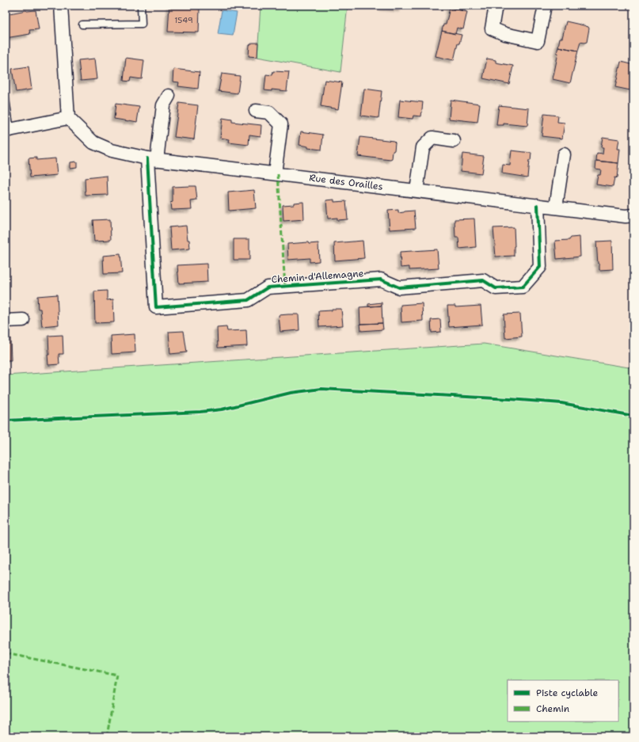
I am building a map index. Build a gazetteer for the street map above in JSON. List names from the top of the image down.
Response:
{
  "streets": {
    "street": ["Rue des Orailles", "Chemin d'Allemagne"]
  },
  "crossings": [
    ["Rue des Orailles", "Chemin d'Allemagne"]
  ],
  "house_numbers": ["1549"],
  "legend": ["Piste cyclable", "Chemin"]
}
